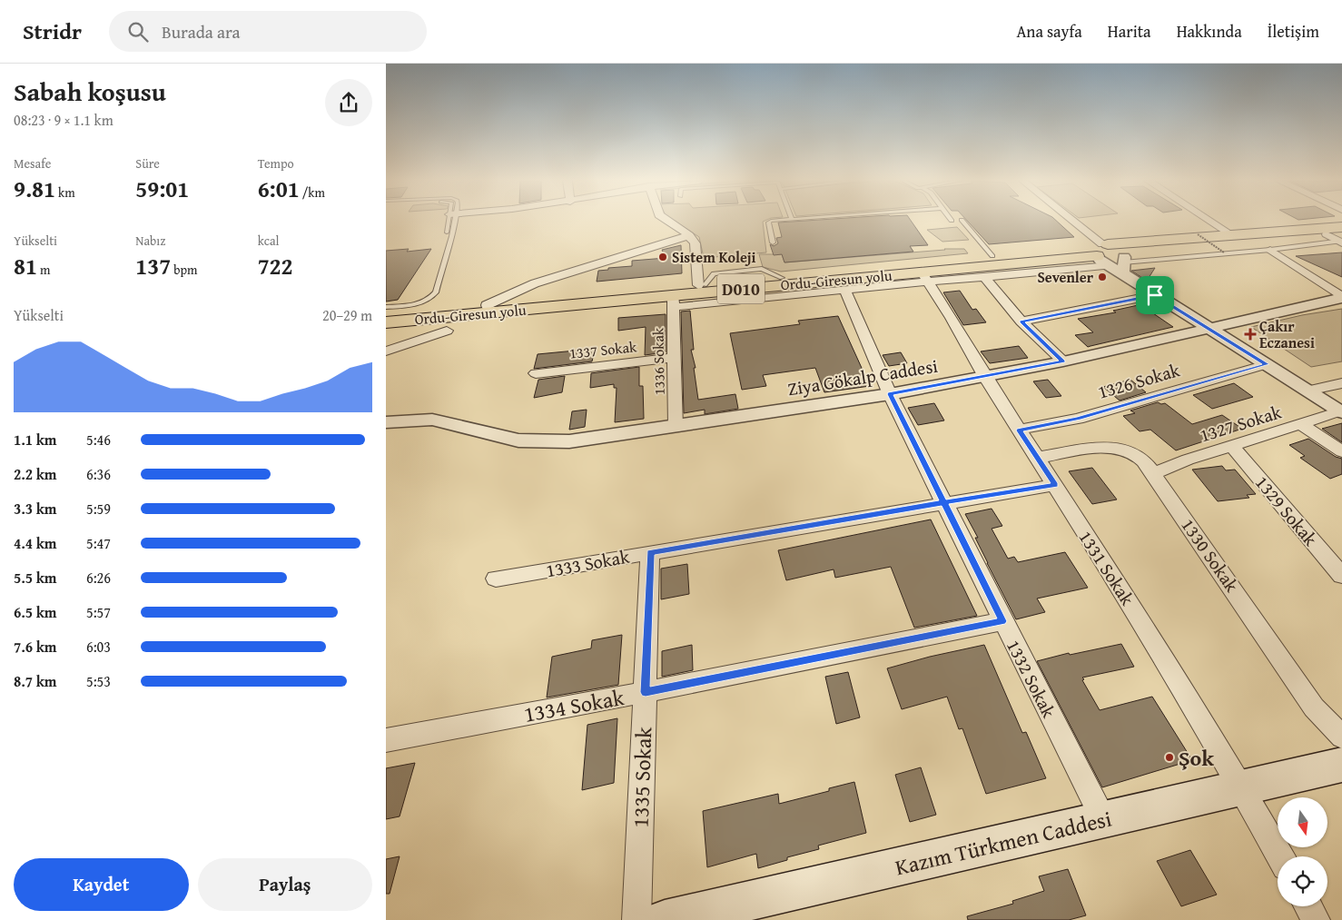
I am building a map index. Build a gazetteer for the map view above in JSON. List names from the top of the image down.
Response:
{
  "streets": {
    "highway": ["Ordu-Giresun yolu", "D010"],
    "main road": ["Kazım Türkmen Caddesi"],
    "street": [
      "1337 Sokak",
      "1336 Sokak",
      "Ziya Gökalp Caddesi",
      "1326 Sokak",
      "1327 Sokak",
      "1329 Sokak",
      "1330 Sokak",
      "1333 Sokak",
      "1331 Sokak",
      "1332 Sokak",
      "1334 Sokak",
      "1335 Sokak"
    ]
  },
  "crossings": [
    ["Ordu-Giresun yolu", "D010"],
    ["Ordu-Giresun yolu", "1336 Sokak"],
    ["Ordu-Giresun yolu", "1331 Sokak"],
    ["1337 Sokak", "1336 Sokak"],
    ["1336 Sokak", "Ziya Gökalp Caddesi"],
    ["Ziya Gökalp Caddesi", "1331 Sokak"],
    ["Ziya Gökalp Caddesi", "1332 Sokak"],
    ["1326 Sokak", "1331 Sokak"],
    ["1327 Sokak", "1329 Sokak"],
    ["1327 Sokak", "1330 Sokak"],
    ["1330 Sokak", "1331 Sokak"],
    ["1333 Sokak", "1331 Sokak"],
    ["1333 Sokak", "1332 Sokak"],
    ["1333 Sokak", "1335 Sokak"],
    ["1331 Sokak", "Kazım Türkmen Caddesi"],
    ["1332 Sokak", "1334 Sokak"],
    ["1332 Sokak", "Kazım Türkmen Caddesi"],
    ["1334 Sokak", "1335 Sokak"]
  ],
  "places": {
    "other": ["Sistem Koleji", "Sevenler", "Şok"],
    "health": ["Çakır Eczanesi"]
  },
  "north": "bottom",
  "page": {
    "header": "Stridr",
    "search": "Burada ara",
    "nav": [
      "Ana sayfa",
      "Harita",
      "Hakkında",
      "İletişim"
    ],
    "heading": ["Sabah koşusu", "08:23 · 9 × 1.1 km"],
    "stats": [
      ["Mesafe", "9.81 km"],
      ["Süre", "59:01"],
      ["Tempo", "6:01 /km"],
      ["Yükselti", "81 m"],
      ["Nabız", "137 bpm"],
      ["kcal", "722"]
    ],
    "chart": ["Yükselti", "20–29 m"],
    "list": [
      {
        "name": "1.1 km",
        "note": "5:46"
      },
      {
        "name": "2.2 km",
        "note": "6:36"
      },
      {
        "name": "3.3 km",
        "note": "5:59"
      },
      {
        "name": "4.4 km",
        "note": "5:47"
      },
      {
        "name": "5.5 km",
        "note": "6:26"
      },
      {
        "name": "6.5 km",
        "note": "5:57"
      },
      {
        "name": "7.6 km",
        "note": "6:03"
      },
      {
        "name": "8.7 km",
        "note": "5:53"
      }
    ],
    "buttons": ["Kaydet", "Paylaş"]
  }
}
